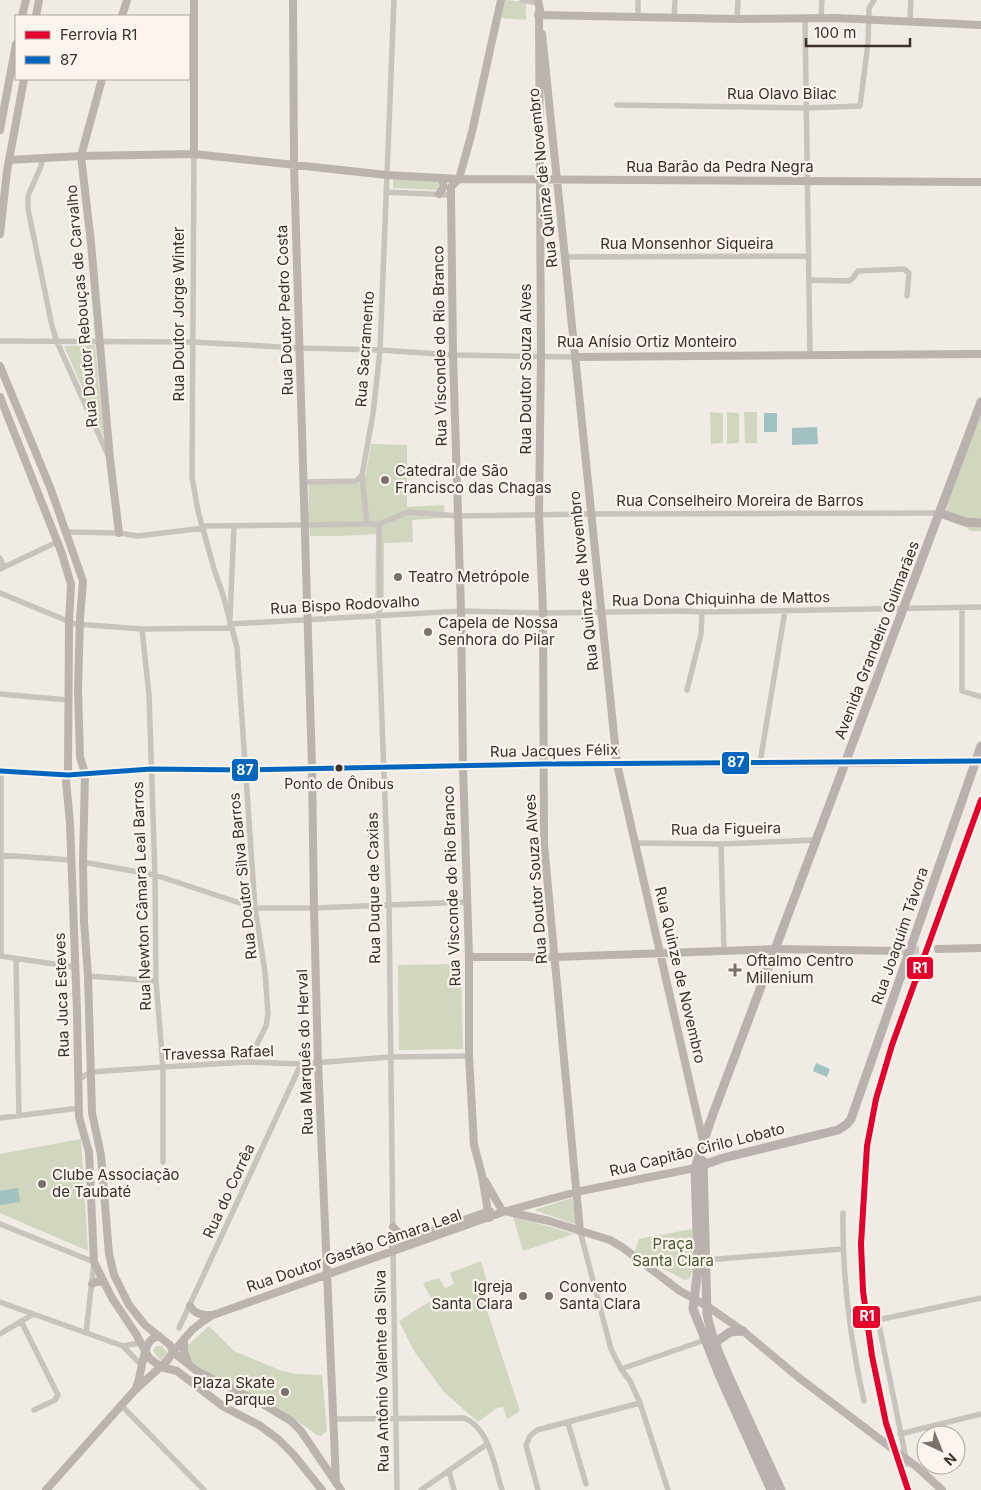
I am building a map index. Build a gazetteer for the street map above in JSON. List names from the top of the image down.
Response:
{
  "streets": {
    "main road": [
      "Rua Barão da Pedra Negra",
      "Rua Quinze de Novembro",
      "Rua Doutor Rebouças de Carvalho",
      "Rua Doutor Pedro Costa",
      "Rua Doutor Jorge Winter",
      "Rua Anísio Ortiz Monteiro",
      "Rua Visconde do Rio Branco",
      "Rua Doutor Souza Alves",
      "Avenida Grandeiro Guimarães",
      "Rua Jacques Félix",
      "Rua Duque de Caxias",
      "Rua Joaquim Távora",
      "Rua Juca Esteves",
      "Rua Marquês do Herval",
      "Rua Capitão Cirilo Lobato",
      "Rua Doutor Gastão Câmara Leal"
    ],
    "street": [
      "Rua Olavo Bilac",
      "Rua Monsenhor Siqueira",
      "Rua Sacramento",
      "Rua Conselheiro Moreira de Barros",
      "Rua Dona Chiquinha de Mattos",
      "Rua Bispo Rodovalho",
      "Rua da Figueira",
      "Rua Doutor Silva Barros",
      "Rua Newton Câmara Leal Barros",
      "Travessa Rafael",
      "Rua do Corrêa",
      "Rua Antônio Valente da Silva"
    ]
  },
  "crossings": [
    ["Rua Barão da Pedra Negra", "Rua Quinze de Novembro"],
    ["Rua Barão da Pedra Negra", "Rua Doutor Rebouças de Carvalho"],
    ["Rua Barão da Pedra Negra", "Rua Doutor Pedro Costa"],
    ["Rua Barão da Pedra Negra", "Rua Doutor Jorge Winter"],
    ["Rua Barão da Pedra Negra", "Rua Visconde do Rio Branco"],
    ["Rua Barão da Pedra Negra", "Rua Sacramento"],
    ["Rua Barão da Pedra Negra", "Rua Doutor Souza Alves"],
    ["Rua Quinze de Novembro", "Rua Monsenhor Siqueira"],
    ["Rua Quinze de Novembro", "Rua Anísio Ortiz Monteiro"],
    ["Rua Quinze de Novembro", "Rua Doutor Souza Alves"],
    ["Rua Quinze de Novembro", "Rua Conselheiro Moreira de Barros"],
    ["Rua Quinze de Novembro", "Rua Dona Chiquinha de Mattos"],
    ["Rua Quinze de Novembro", "Avenida Grandeiro Guimarães"],
    ["Rua Quinze de Novembro", "Rua Jacques Félix"],
    ["Rua Quinze de Novembro", "Rua da Figueira"],
    ["Rua Quinze de Novembro", "Rua Capitão Cirilo Lobato"],
    ["Rua Doutor Rebouças de Carvalho", "Rua Anísio Ortiz Monteiro"],
    ["Rua Doutor Pedro Costa", "Rua Anísio Ortiz Monteiro"],
    ["Rua Doutor Pedro Costa", "Rua Bispo Rodovalho"],
    ["Rua Doutor Pedro Costa", "Rua Marquês do Herval"],
    ["Rua Doutor Jorge Winter", "Rua Anísio Ortiz Monteiro"],
    ["Rua Doutor Jorge Winter", "Rua Bispo Rodovalho"],
    ["Rua Doutor Jorge Winter", "Rua Doutor Silva Barros"],
    ["Rua Anísio Ortiz Monteiro", "Rua Visconde do Rio Branco"],
    ["Rua Anísio Ortiz Monteiro", "Rua Sacramento"],
    ["Rua Anísio Ortiz Monteiro", "Rua Doutor Souza Alves"],
    ["Rua Visconde do Rio Branco", "Rua Conselheiro Moreira de Barros"],
    ["Rua Visconde do Rio Branco", "Rua Dona Chiquinha de Mattos"],
    ["Rua Visconde do Rio Branco", "Rua Bispo Rodovalho"],
    ["Rua Visconde do Rio Branco", "Rua Jacques Félix"],
    ["Rua Visconde do Rio Branco", "Travessa Rafael"],
    ["Rua Visconde do Rio Branco", "Rua Capitão Cirilo Lobato"],
    ["Rua Visconde do Rio Branco", "Rua Doutor Gastão Câmara Leal"],
    ["Rua Doutor Souza Alves", "Rua Conselheiro Moreira de Barros"],
    ["Rua Doutor Souza Alves", "Rua Dona Chiquinha de Mattos"],
    ["Rua Doutor Souza Alves", "Rua Jacques Félix"],
    ["Rua Doutor Souza Alves", "Rua Capitão Cirilo Lobato"],
    ["Rua Conselheiro Moreira de Barros", "Avenida Grandeiro Guimarães"],
    ["Rua Conselheiro Moreira de Barros", "Rua Duque de Caxias"],
    ["Rua Dona Chiquinha de Mattos", "Rua Bispo Rodovalho"],
    ["Rua Dona Chiquinha de Mattos", "Avenida Grandeiro Guimarães"],
    ["Rua Bispo Rodovalho", "Rua Doutor Silva Barros"],
    ["Rua Bispo Rodovalho", "Rua Duque de Caxias"],
    ["Rua Bispo Rodovalho", "Rua Newton Câmara Leal Barros"],
    ["Rua Bispo Rodovalho", "Rua Juca Esteves"],
    ["Rua Bispo Rodovalho", "Rua Marquês do Herval"],
    ["Avenida Grandeiro Guimarães", "Rua Jacques Félix"],
    ["Avenida Grandeiro Guimarães", "Rua da Figueira"],
    ["Rua Jacques Félix", "Rua Doutor Silva Barros"],
    ["Rua Jacques Félix", "Rua Duque de Caxias"],
    ["Rua Jacques Félix", "Rua Newton Câmara Leal Barros"],
    ["Rua Jacques Félix", "Rua Juca Esteves"],
    ["Rua Jacques Félix", "Rua Marquês do Herval"],
    ["Rua Doutor Silva Barros", "Travessa Rafael"],
    ["Rua Duque de Caxias", "Travessa Rafael"],
    ["Rua Duque de Caxias", "Rua Doutor Gastão Câmara Leal"],
    ["Rua Duque de Caxias", "Rua Antônio Valente da Silva"],
    ["Rua Newton Câmara Leal Barros", "Travessa Rafael"],
    ["Rua Joaquim Távora", "Rua Capitão Cirilo Lobato"],
    ["Rua Juca Esteves", "Rua Marquês do Herval"],
    ["Rua Juca Esteves", "Travessa Rafael"],
    ["Rua Juca Esteves", "Rua Doutor Gastão Câmara Leal"],
    ["Rua Marquês do Herval", "Travessa Rafael"],
    ["Rua Marquês do Herval", "Rua Doutor Gastão Câmara Leal"],
    ["Travessa Rafael", "Rua do Corrêa"],
    ["Rua Doutor Gastão Câmara Leal", "Rua Antônio Valente da Silva"]
  ],
  "parks": ["Praça Santa Clara"],
  "places": {
    "other": [
      "Catedral de São Francisco das Chagas",
      "Teatro Metrópole",
      "Capela de Nossa Senhora do Pilar",
      "Ponto de Ônibus",
      "Clube Associação de Taubaté",
      "Igreja Santa Clara",
      "Convento Santa Clara",
      "Plaza Skate Parque"
    ],
    "health": ["Oftalmo Centro Millenium"]
  },
  "lines": ["transit line 87", "rail line R1"],
  "legend": ["Ferrovia R1", "87"],
  "scale_bar": "100 m",
  "north": "bottom right"
}
